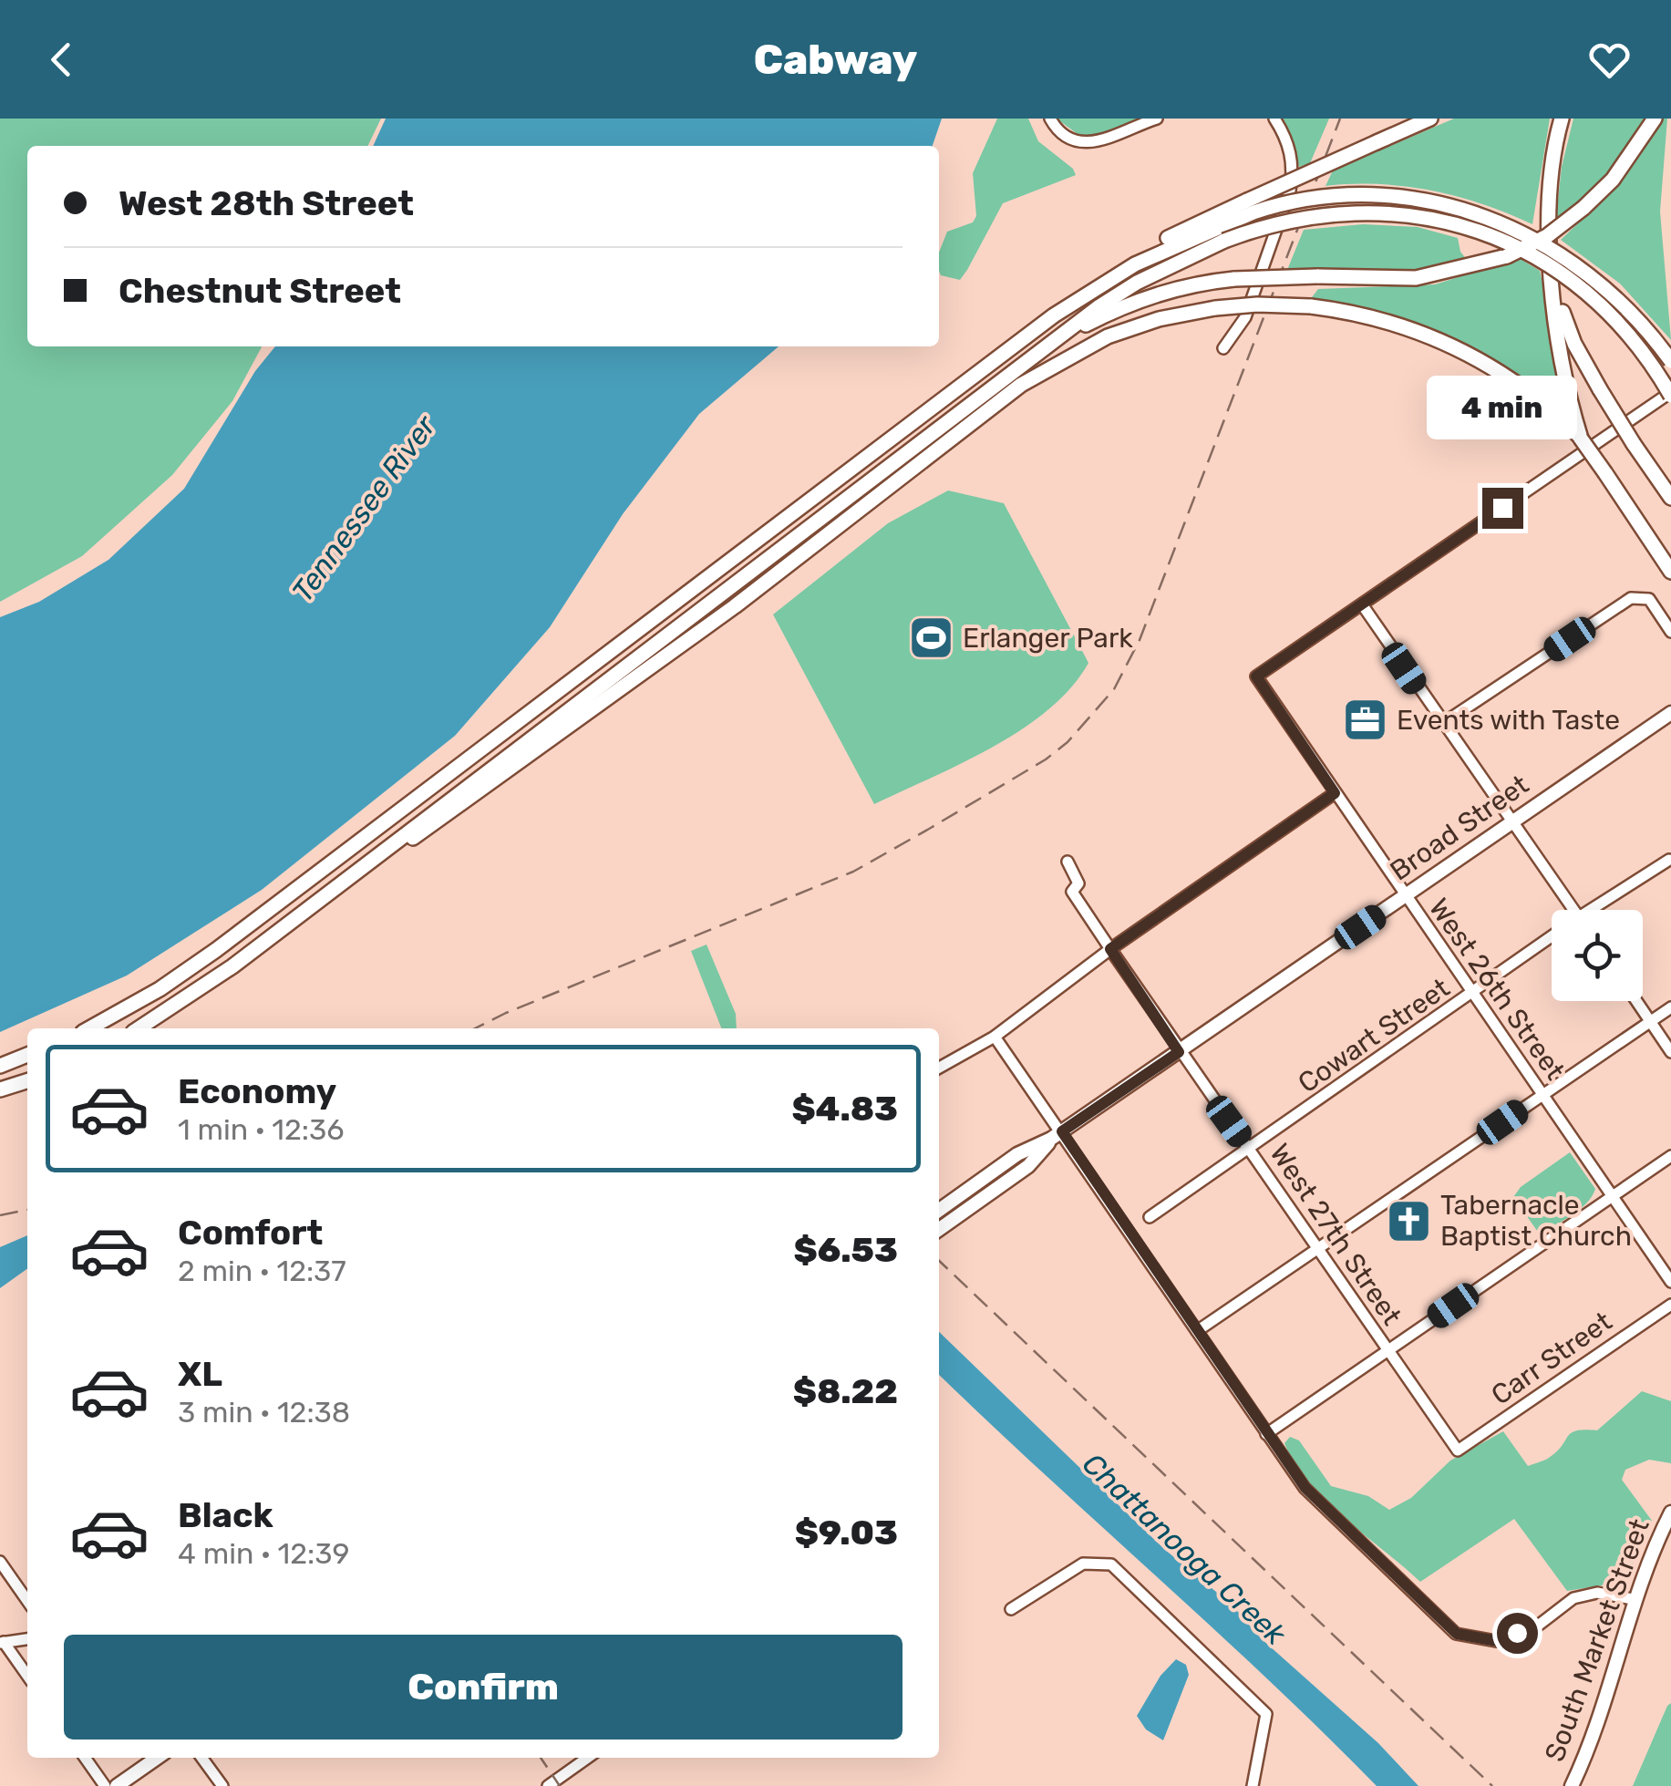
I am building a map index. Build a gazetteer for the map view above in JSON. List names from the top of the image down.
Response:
{
  "streets": {
    "main road": ["Broad Street", "South Market Street"],
    "street": [
      "West 26th Street",
      "Cowart Street",
      "West 27th Street",
      "Carr Street"
    ]
  },
  "crossings": [
    ["Broad Street", "West 26th Street"],
    ["Broad Street", "West 27th Street"],
    ["West 26th Street", "Cowart Street"],
    ["Cowart Street", "West 27th Street"],
    ["West 27th Street", "Carr Street"]
  ],
  "water": ["Tennessee River", "Chattanooga Creek"],
  "places": {
    "sports": ["Erlanger Park"],
    "office": ["Events with Taste"],
    "church": ["Tabernacle Baptist Church"]
  },
  "page": {
    "header": "Cabway",
    "banner": ["West 28th Street", "Chestnut Street"],
    "bubble": "4 min",
    "list": [
      {
        "name": "Economy",
        "note": "1 min · 12:36",
        "value": "$4.83"
      },
      {
        "name": "Comfort",
        "note": "2 min · 12:37",
        "value": "$6.53"
      },
      {
        "name": "XL",
        "note": "3 min · 12:38",
        "value": "$8.22"
      },
      {
        "name": "Black",
        "note": "4 min · 12:39",
        "value": "$9.03"
      }
    ],
    "buttons": "Confirm"
  }
}
